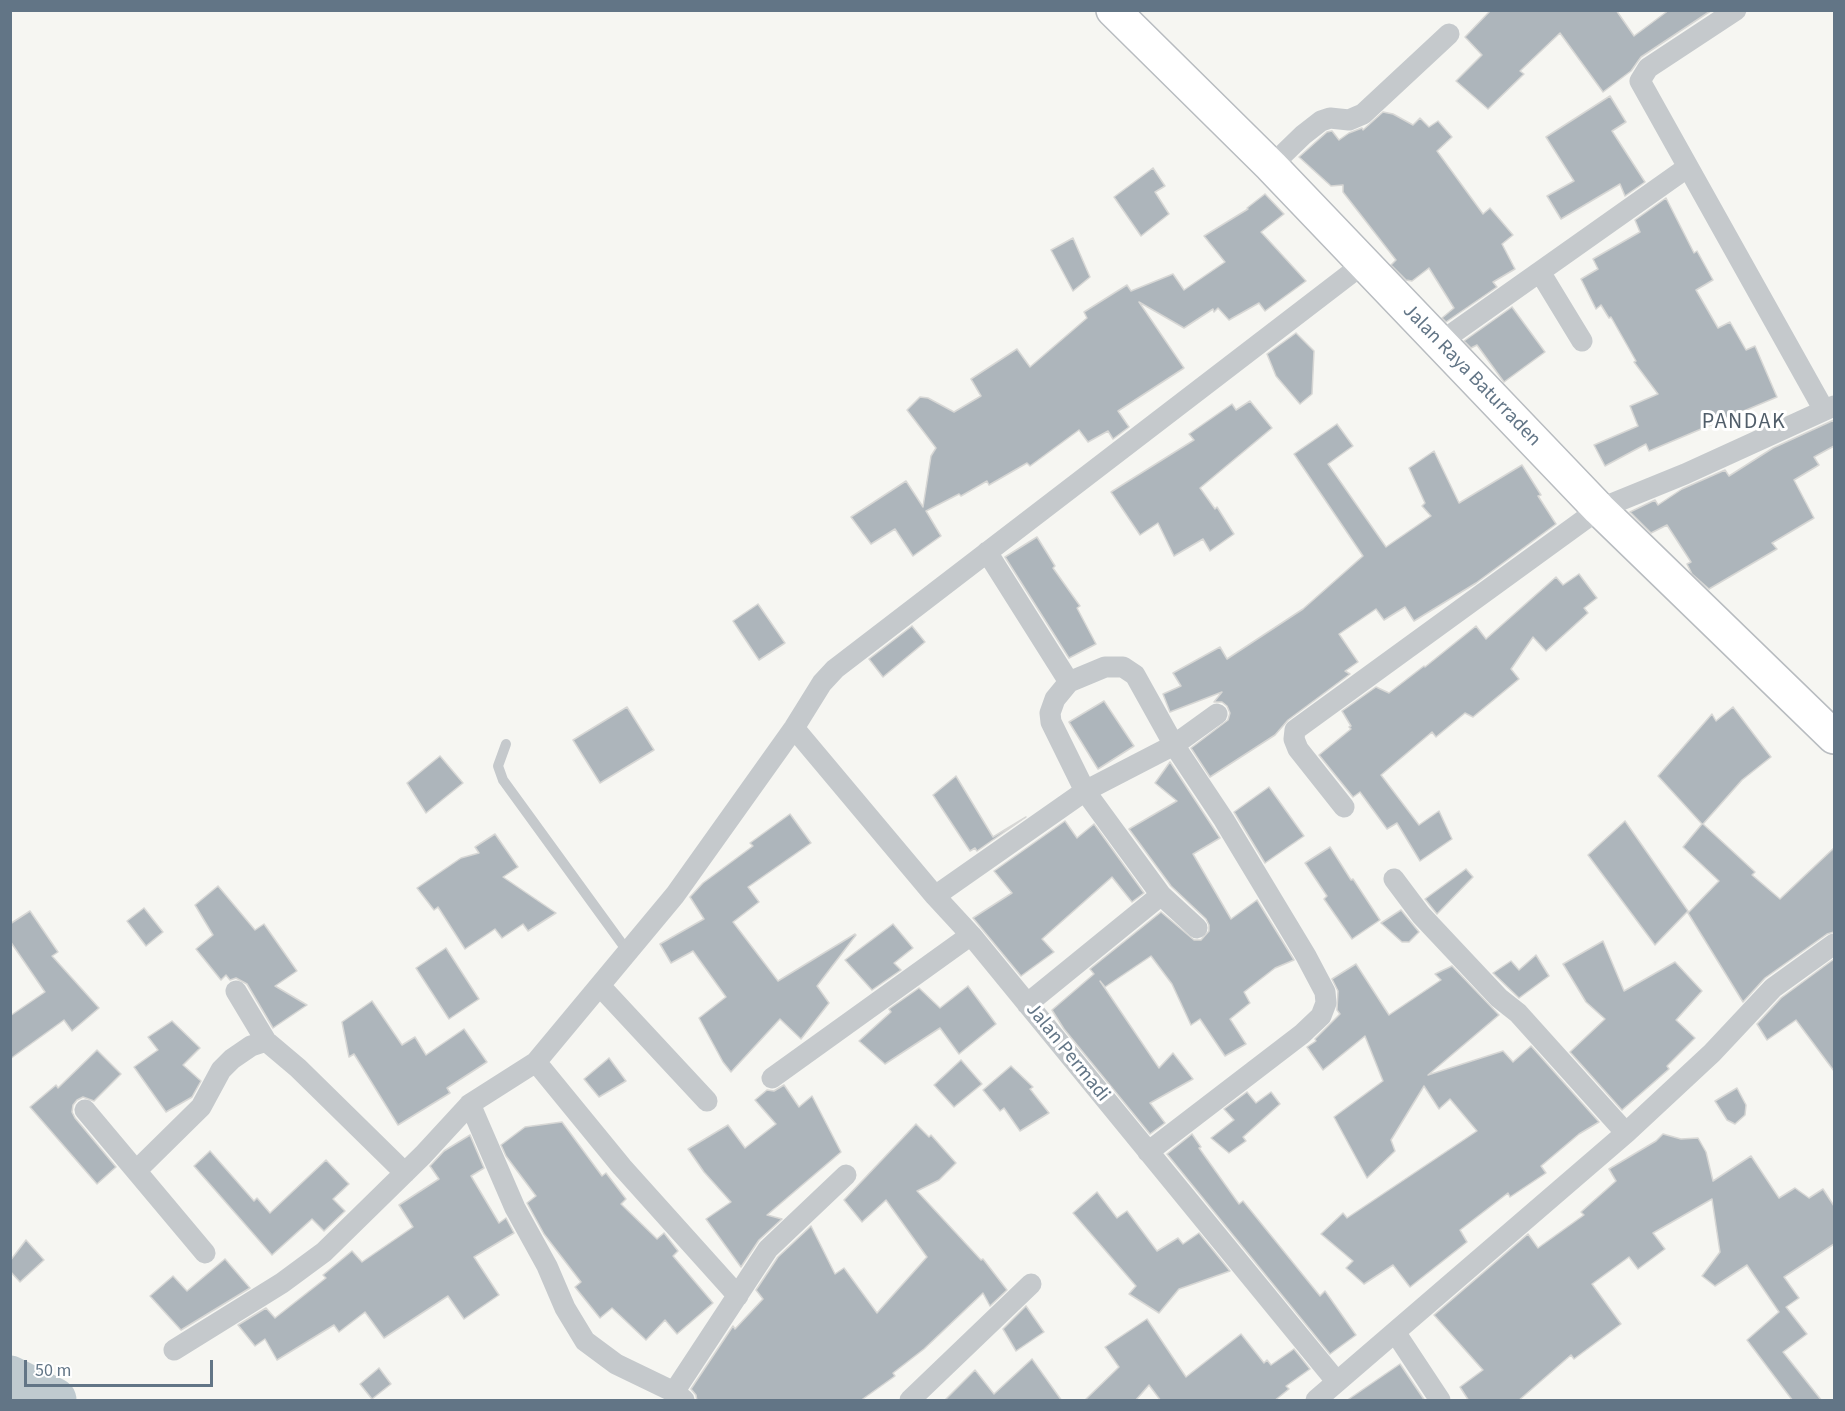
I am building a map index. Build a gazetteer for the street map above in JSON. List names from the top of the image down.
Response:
{
  "streets": {
    "main road": ["Jalan Raya Baturraden"],
    "street": ["Jalan Permadi"]
  },
  "districts": ["PANDAK"],
  "scale_bar": "50 m"
}
